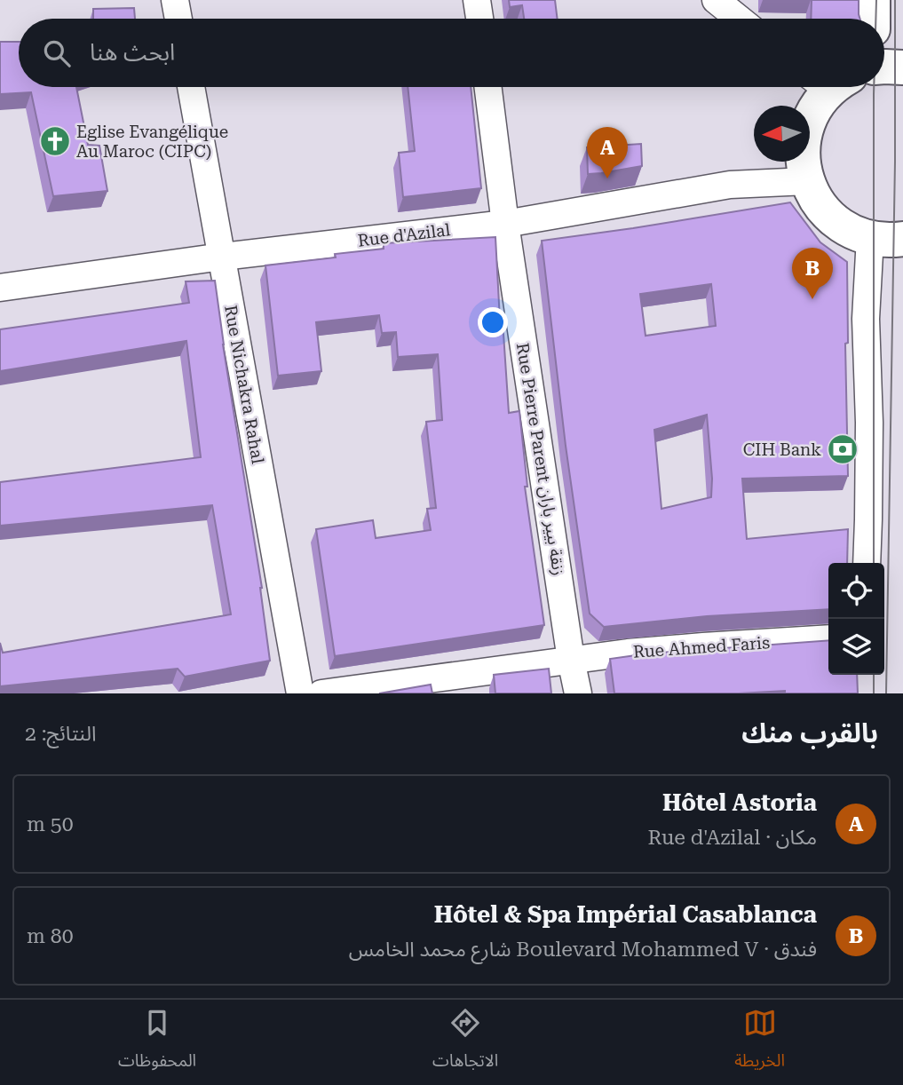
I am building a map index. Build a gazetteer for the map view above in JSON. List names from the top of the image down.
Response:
{
  "streets": {
    "street": [
      "Rue d'Azilal",
      "Rue Nichakra Rahal",
      "Rue Pierre Parent زنقة بيير باران",
      "Rue Ahmed Faris"
    ]
  },
  "crossings": [
    ["Rue d'Azilal", "Rue Nichakra Rahal"],
    ["Rue d'Azilal", "Rue Pierre Parent زنقة بيير باران"],
    ["Rue Pierre Parent زنقة بيير باران", "Rue Ahmed Faris"]
  ],
  "places": {
    "church": ["Eglise Evangélique Au Maroc (CIPC)"],
    "bank": ["CIH Bank"]
  },
  "north": "left",
  "page": {
    "search": "ابحث هنا",
    "pins": ["A", "B"],
    "heading": ["بالقرب منك", "النتائج: 2"],
    "list": [
      {
        "mark": "A",
        "name": "Hôtel Astoria",
        "note": "مكان · Rue d'Azilal",
        "value": "50 m"
      },
      {
        "mark": "B",
        "name": "Hôtel & Spa Impérial Casablanca",
        "note": "فندق · Boulevard Mohammed V شارع محمد الخامس",
        "value": "80 m"
      }
    ],
    "nav": ["الخريطة", "الاتجاهات", "المحفوظات"]
  }
}
